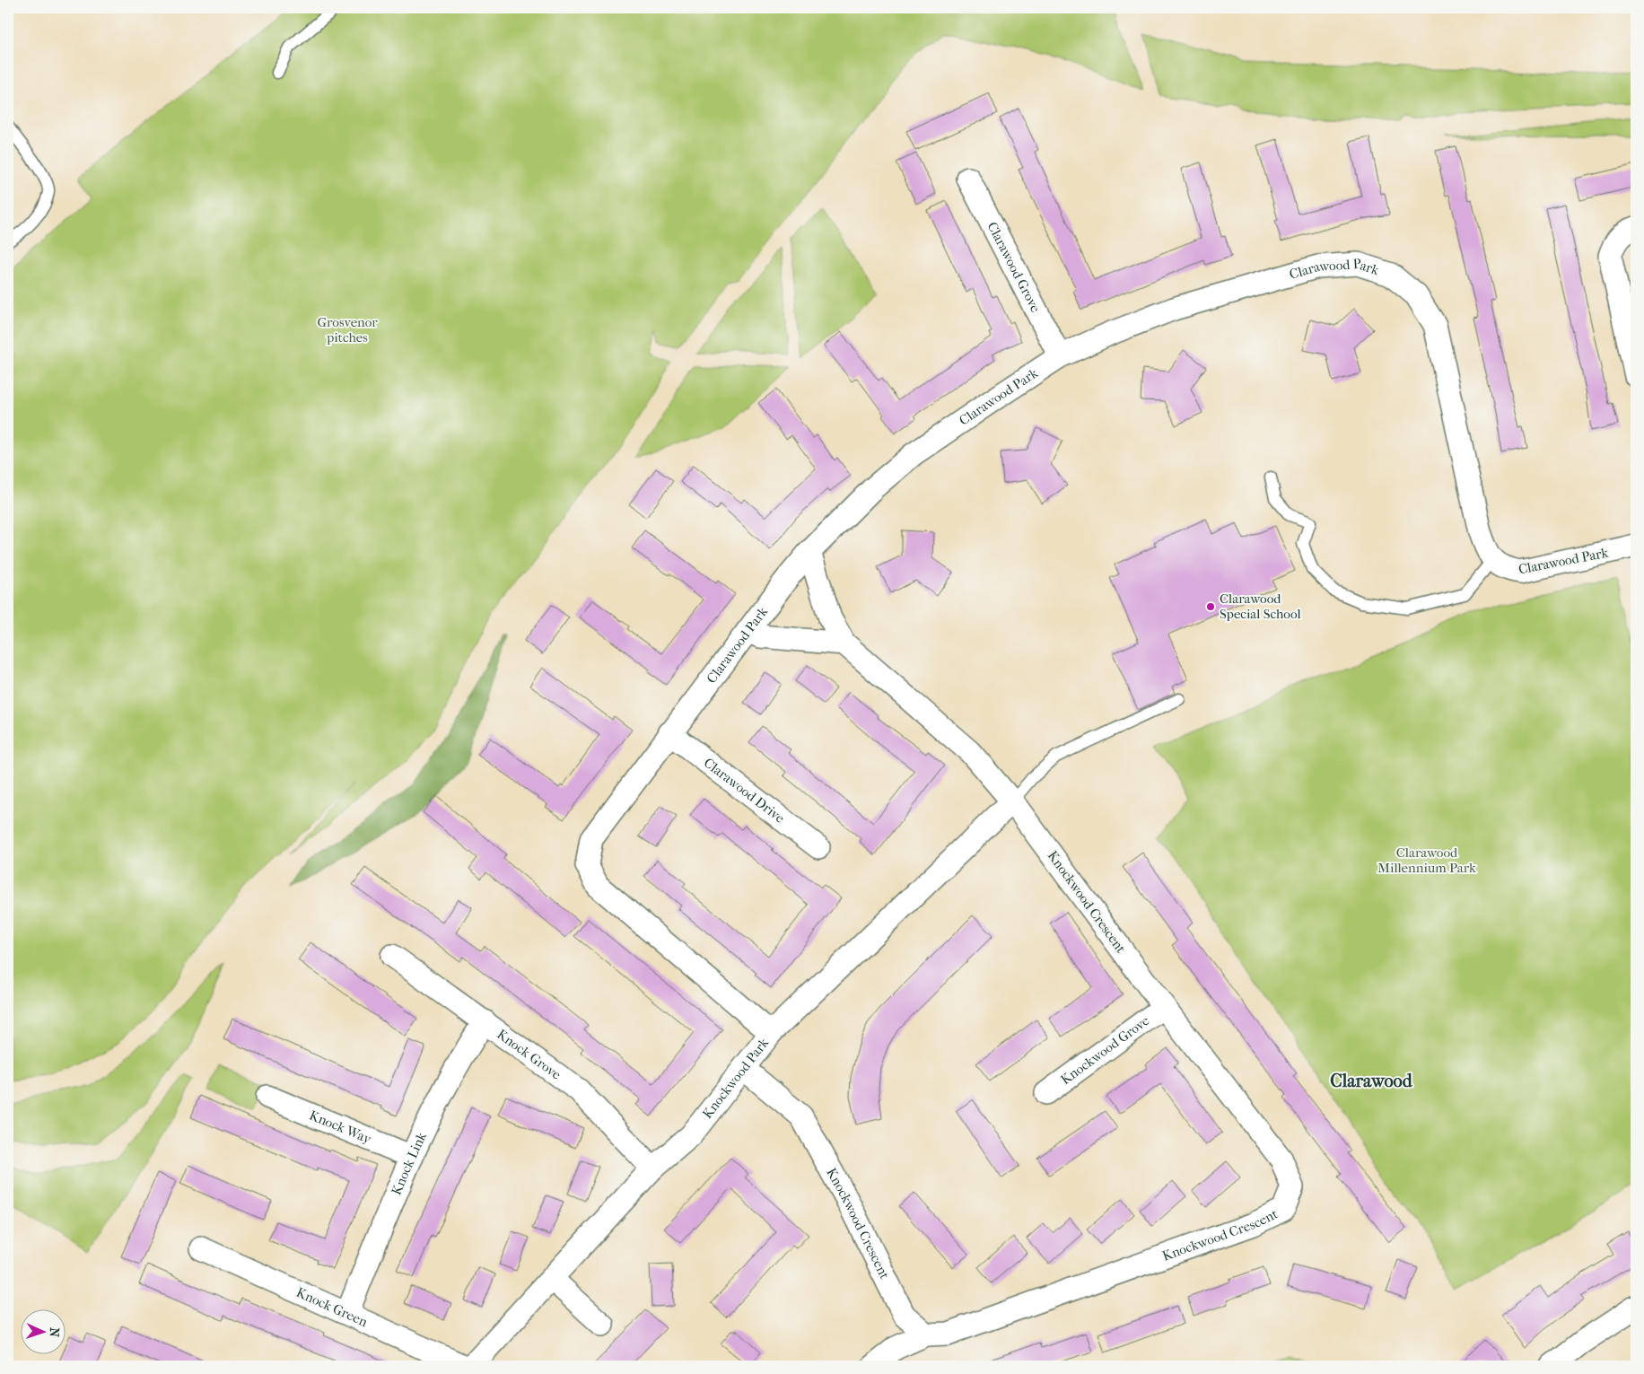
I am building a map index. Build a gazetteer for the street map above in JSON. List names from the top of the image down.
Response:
{
  "streets": {
    "street": [
      "Clarawood Grove",
      "Clarawood Park",
      "Clarawood Drive",
      "Knockwood Crescent",
      "Knockwood Grove",
      "Knock Grove",
      "Knockwood Park",
      "Knock Way",
      "Knock Link",
      "Knock Green"
    ]
  },
  "crossings": [
    ["Clarawood Grove", "Clarawood Park"],
    ["Clarawood Park", "Clarawood Drive"],
    ["Clarawood Park", "Knockwood Crescent"],
    ["Clarawood Park", "Knockwood Park"],
    ["Knockwood Crescent", "Knockwood Grove"],
    ["Knockwood Crescent", "Knockwood Park"],
    ["Knock Grove", "Knockwood Park"],
    ["Knock Grove", "Knock Link"],
    ["Knock Way", "Knock Link"],
    ["Knock Link", "Knock Green"]
  ],
  "districts": ["Clarawood"],
  "parks": ["Grosvenor pitches", "Clarawood Millennium Park"],
  "places": ["Clarawood Special School"],
  "north": "right"
}
